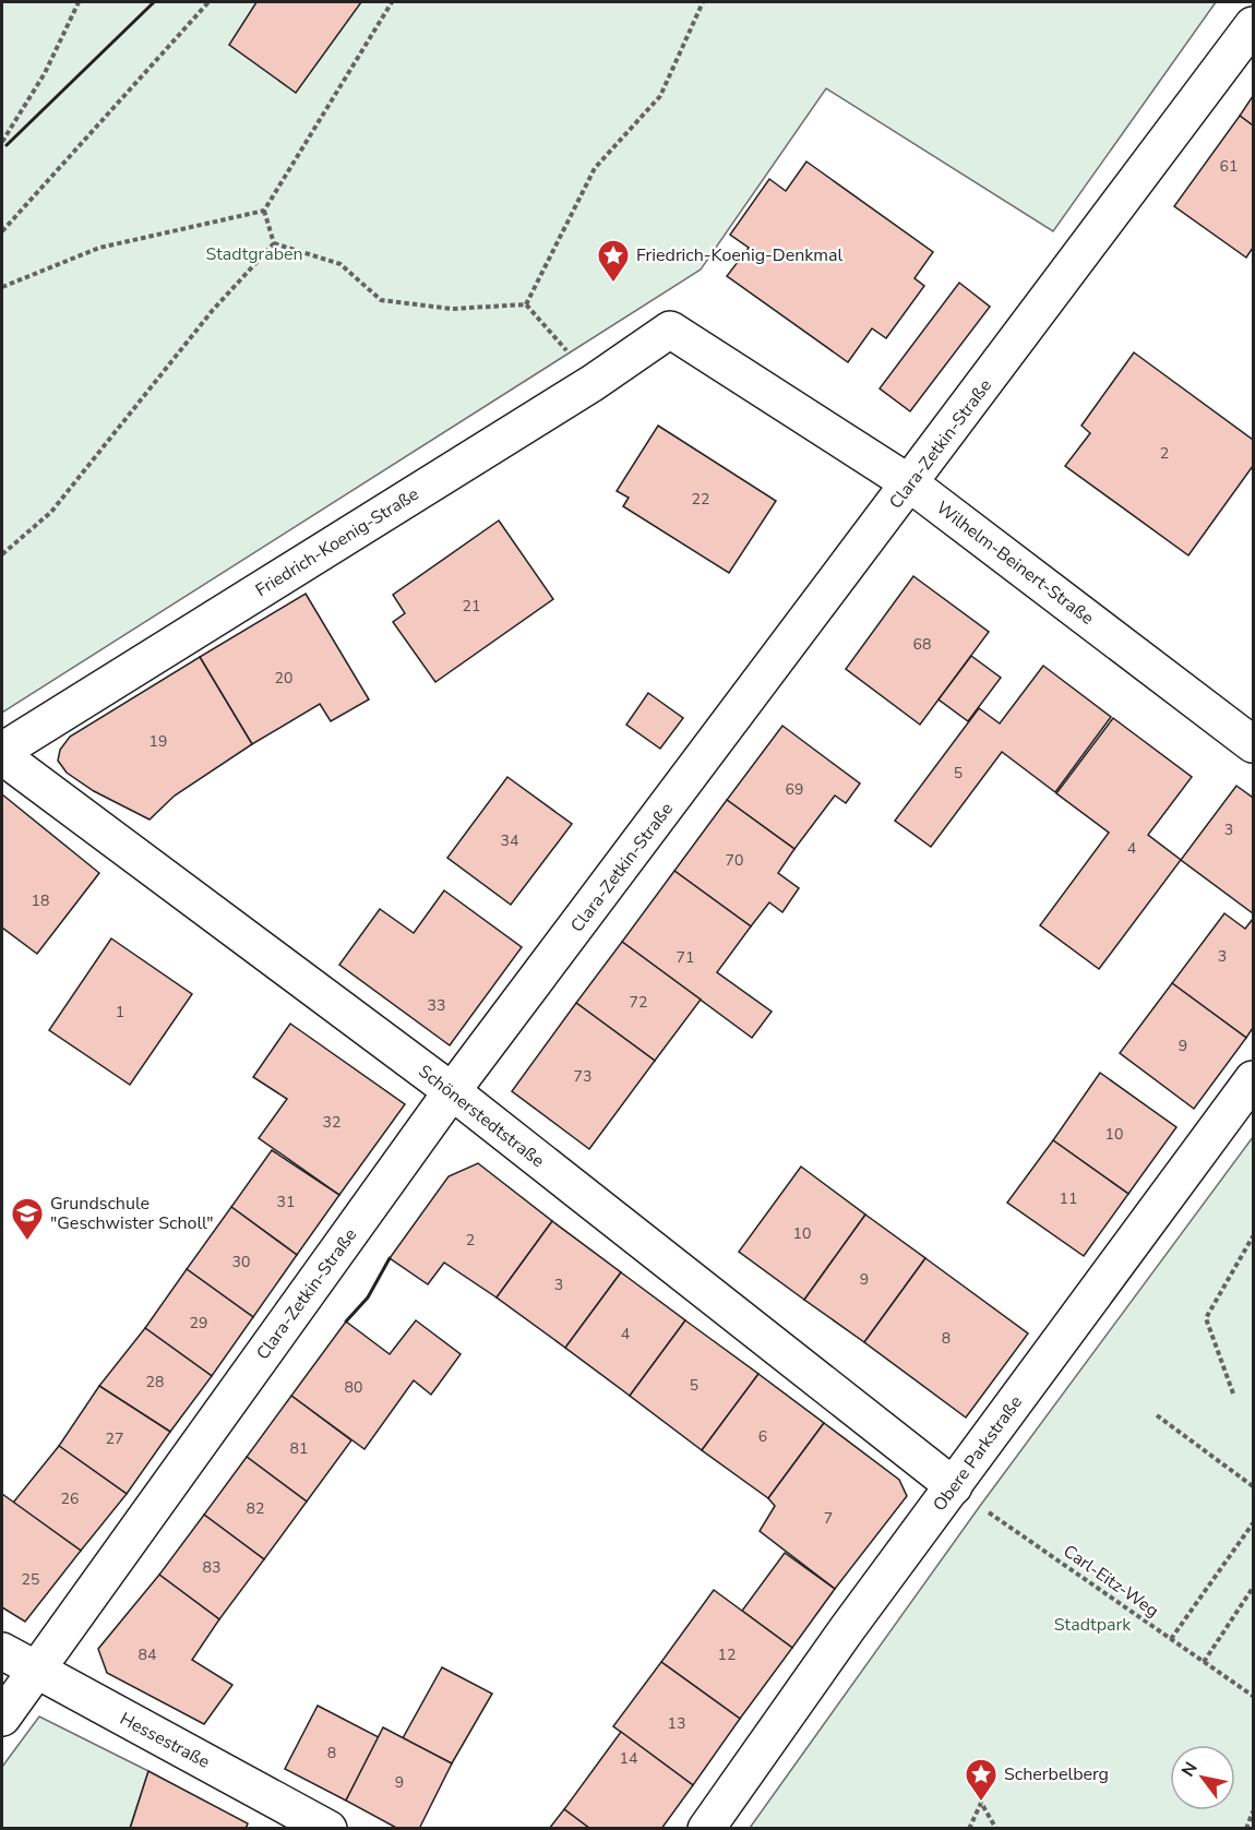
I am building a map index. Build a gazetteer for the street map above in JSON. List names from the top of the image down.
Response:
{
  "streets": {
    "street": [
      "Clara-Zetkin-Straße",
      "Friedrich-Koenig-Straße",
      "Wilhelm-Beinert-Straße",
      "Schönerstedtstraße",
      "Obere Parkstraße",
      "Hessestraße"
    ],
    "path": ["Carl-Eitz-Weg"]
  },
  "crossings": [
    ["Clara-Zetkin-Straße", "Wilhelm-Beinert-Straße"],
    ["Clara-Zetkin-Straße", "Schönerstedtstraße"],
    ["Clara-Zetkin-Straße", "Hessestraße"],
    ["Friedrich-Koenig-Straße", "Wilhelm-Beinert-Straße"],
    ["Schönerstedtstraße", "Obere Parkstraße"],
    ["Schönerstedtstraße", "Carl-Eitz-Weg"],
    ["Obere Parkstraße", "Carl-Eitz-Weg"]
  ],
  "parks": ["Stadtgraben", "Stadtpark"],
  "places": {
    "place": ["Friedrich-Koenig-Denkmal", "Scherbelberg"],
    "school or university": ["Grundschule \"Geschwister Scholl\""]
  },
  "house_numbers": [
    "61",
    "2",
    "22",
    "21",
    "68",
    "20",
    "19",
    "5",
    "69",
    "3",
    "34",
    "4",
    "70",
    "18",
    "3",
    "71",
    "72",
    "33",
    "1",
    "9",
    "73",
    "32",
    "10",
    "11",
    "31",
    "10",
    "2",
    "30",
    "9",
    "3",
    "29",
    "4",
    "8",
    "28",
    "5",
    "80",
    "6",
    "27",
    "81",
    "26",
    "82",
    "7",
    "83",
    "25",
    "84",
    "12",
    "13",
    "8",
    "14",
    "9"
  ],
  "north": "top left"
}
